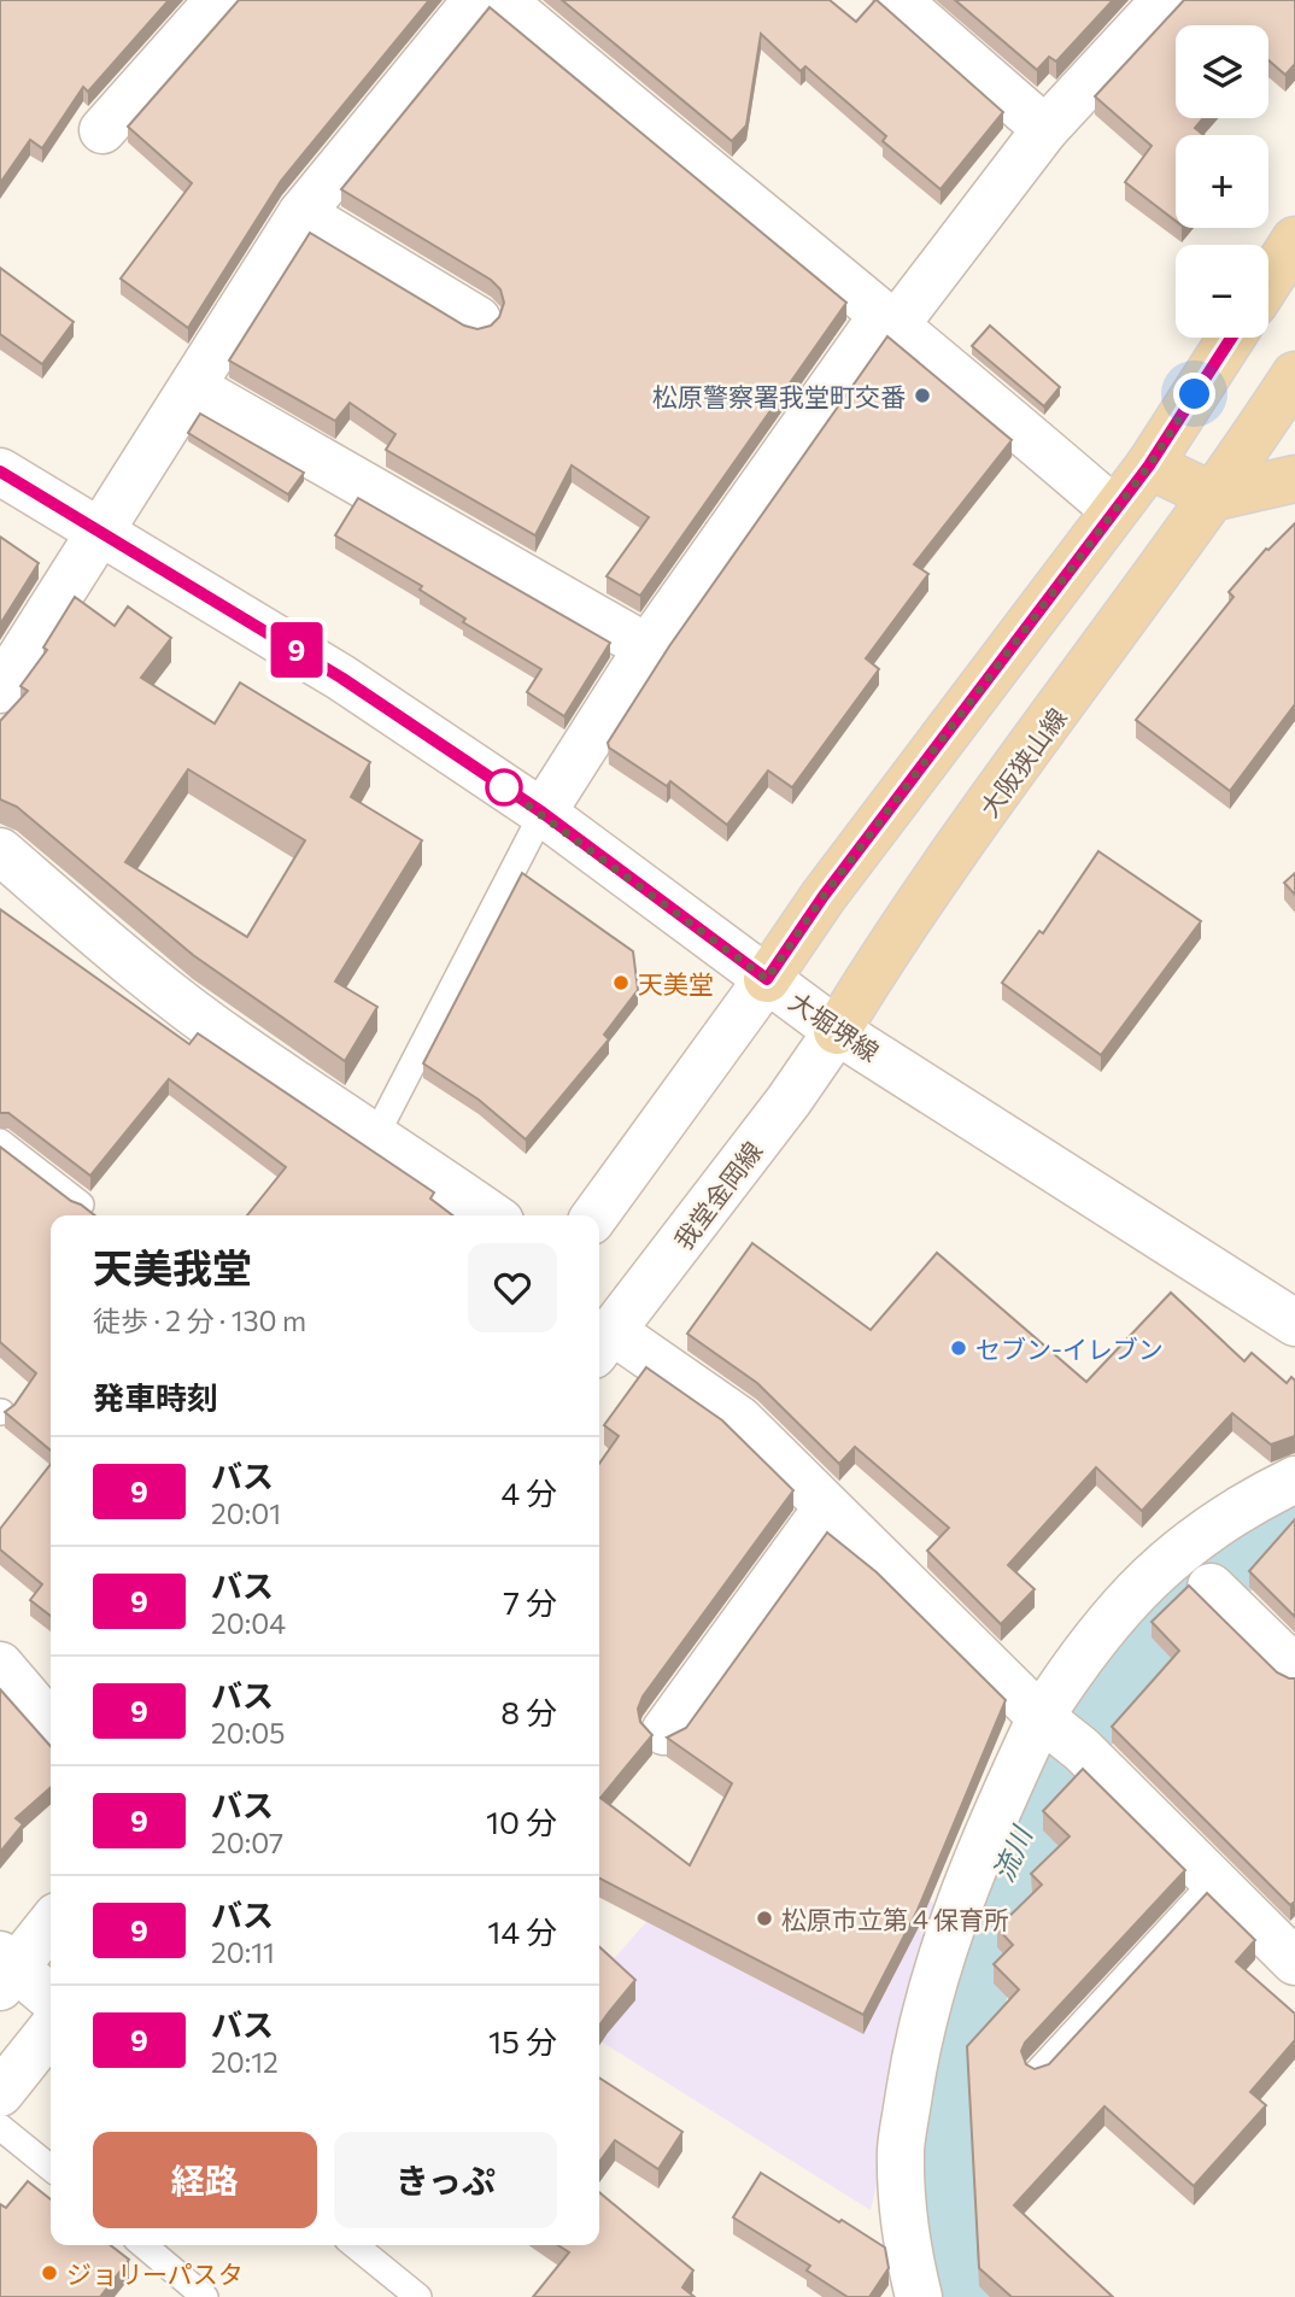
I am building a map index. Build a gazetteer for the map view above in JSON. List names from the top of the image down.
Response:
{
  "streets": {
    "main road": ["大阪狭山線"],
    "street": ["大堀堺線", "我堂金岡線"]
  },
  "crossings": [
    ["大阪狭山線", "大堀堺線"],
    ["大阪狭山線", "我堂金岡線"],
    ["大堀堺線", "我堂金岡線"]
  ],
  "water": ["流川"],
  "places": [
    "松原警察署我堂町交番",
    "天美堂",
    "セブン-イレブン",
    "松原市立第４保育所",
    "ジョリーパスタ"
  ],
  "lines": ["bus line 9"],
  "page": {
    "on_map": "9",
    "map_buttons": ["+", "−"],
    "heading": [
      ["天美我堂", "徒歩 · 2 分 · 130 m"],
      "発車時刻"
    ],
    "list": [
      {
        "mark": "9",
        "name": "バス",
        "note": "20:01",
        "value": "4 分"
      },
      {
        "mark": "9",
        "name": "バス",
        "note": "20:04",
        "value": "7 分"
      },
      {
        "mark": "9",
        "name": "バス",
        "note": "20:05",
        "value": "8 分"
      },
      {
        "mark": "9",
        "name": "バス",
        "note": "20:07",
        "value": "10 分"
      },
      {
        "mark": "9",
        "name": "バス",
        "note": "20:11",
        "value": "14 分"
      },
      {
        "mark": "9",
        "name": "バス",
        "note": "20:12",
        "value": "15 分"
      }
    ],
    "buttons": ["経路", "きっぷ"]
  }
}
